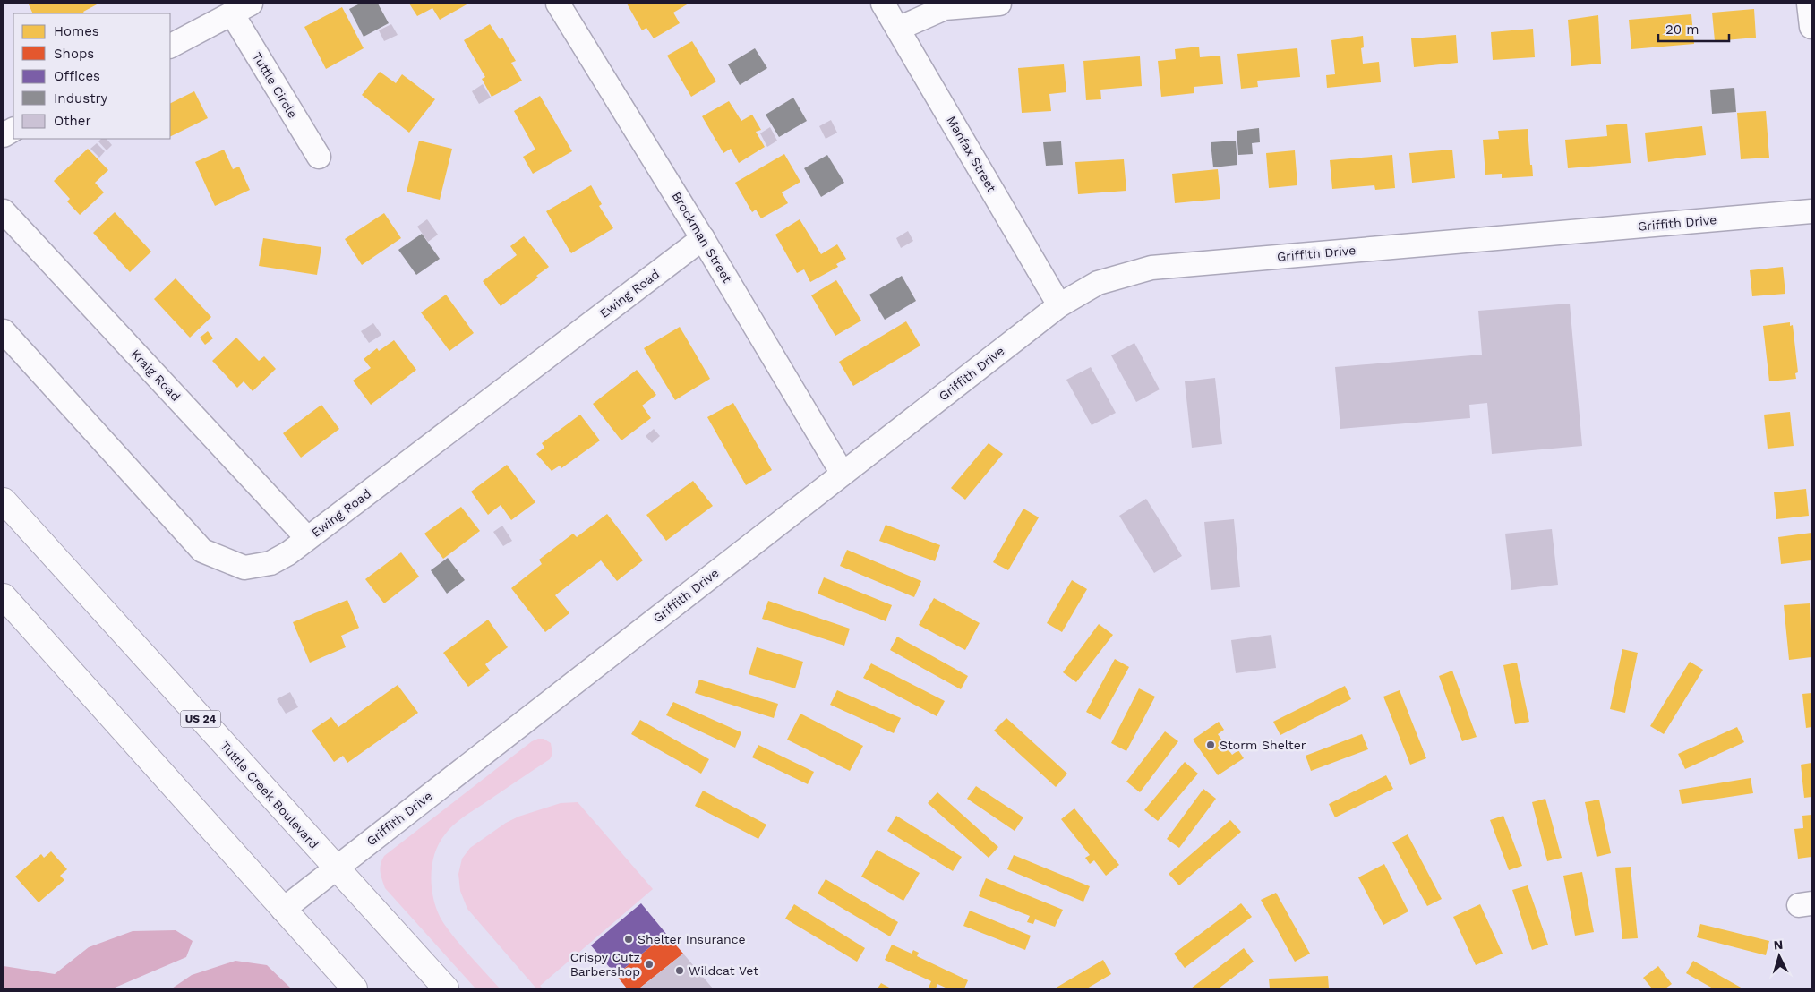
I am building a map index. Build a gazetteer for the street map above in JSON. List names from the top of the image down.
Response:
{
  "streets": {
    "highway": ["US 24", "Tuttle Creek Boulevard"],
    "street": [
      "Tuttle Circle",
      "Manfax Street",
      "Griffith Drive",
      "Brockman Street",
      "Ewing Road",
      "Kraig Road"
    ]
  },
  "crossings": [
    ["Manfax Street", "Griffith Drive"],
    ["Griffith Drive", "Brockman Street"],
    ["Griffith Drive", "Tuttle Creek Boulevard"],
    ["Brockman Street", "Ewing Road"],
    ["Ewing Road", "Kraig Road"]
  ],
  "places": [
    "Storm Shelter",
    "Shelter Insurance",
    "Crispy Cutz Barbershop",
    "Wildcat Vet"
  ],
  "legend": [
    "Homes",
    "Shops",
    "Offices",
    "Industry",
    "Other"
  ],
  "scale_bar": "20 m",
  "north": "top"
}
